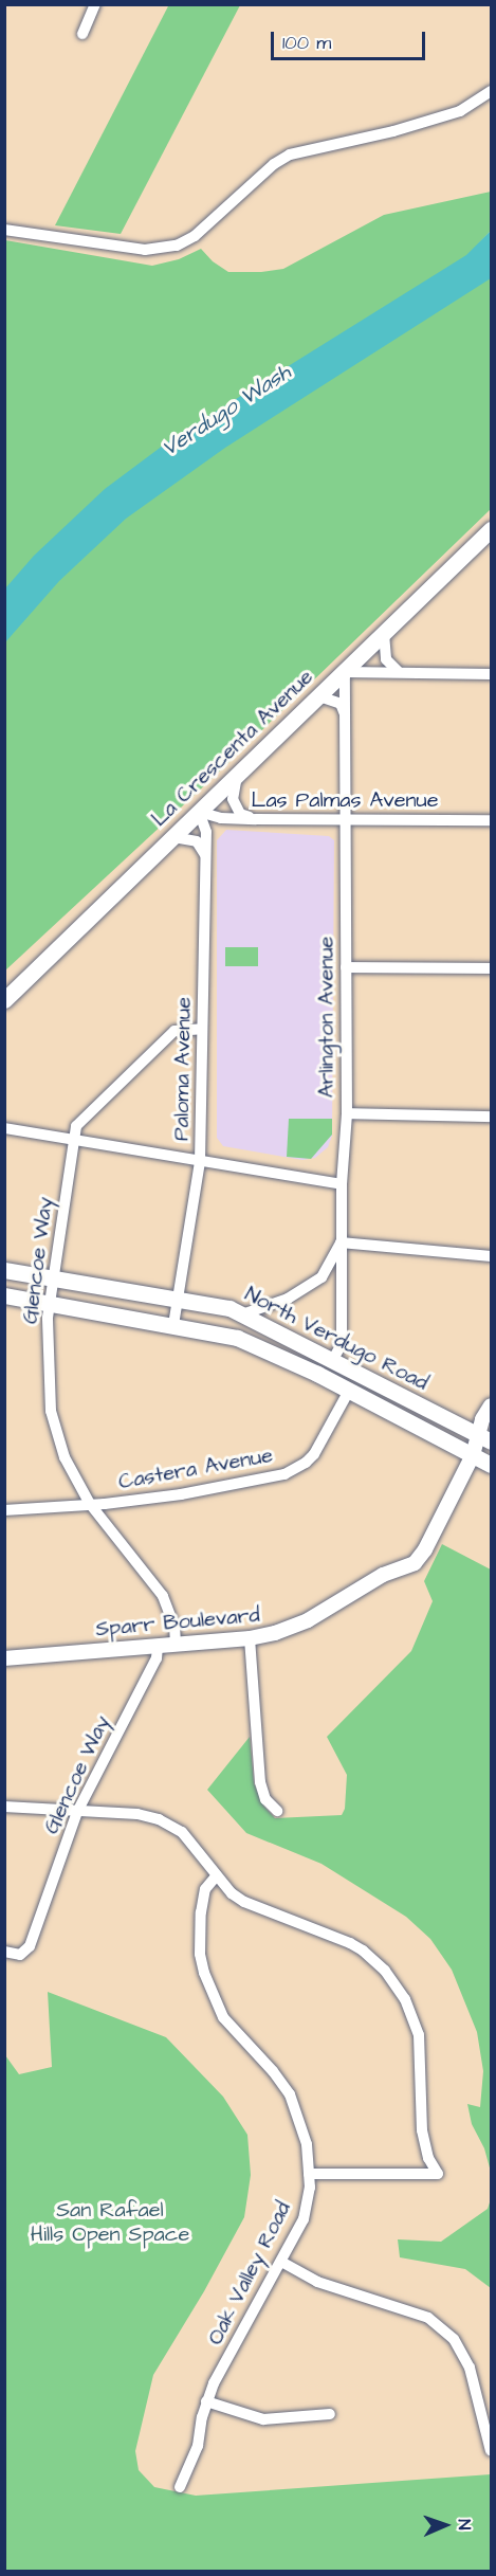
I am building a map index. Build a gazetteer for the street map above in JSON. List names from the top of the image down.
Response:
{
  "streets": {
    "main road": ["La Crescenta Avenue", "North Verdugo Road"],
    "street": [
      "Las Palmas Avenue",
      "Arlington Avenue",
      "Paloma Avenue",
      "Glencoe Way",
      "Castera Avenue",
      "Sparr Boulevard",
      "Oak Valley Road"
    ]
  },
  "crossings": [
    ["La Crescenta Avenue", "Las Palmas Avenue"],
    ["La Crescenta Avenue", "Arlington Avenue"],
    ["La Crescenta Avenue", "Paloma Avenue"],
    ["Las Palmas Avenue", "Arlington Avenue"],
    ["Las Palmas Avenue", "Paloma Avenue"],
    ["Arlington Avenue", "North Verdugo Road"],
    ["Paloma Avenue", "Glencoe Way"],
    ["Paloma Avenue", "North Verdugo Road"],
    ["Glencoe Way", "North Verdugo Road"],
    ["Glencoe Way", "Castera Avenue"],
    ["Glencoe Way", "Sparr Boulevard"],
    ["North Verdugo Road", "Castera Avenue"],
    ["North Verdugo Road", "Sparr Boulevard"]
  ],
  "water": ["Verdugo Wash"],
  "parks": ["San Rafael Hills Open Space"],
  "scale_bar": "100 m",
  "north": "right"
}
